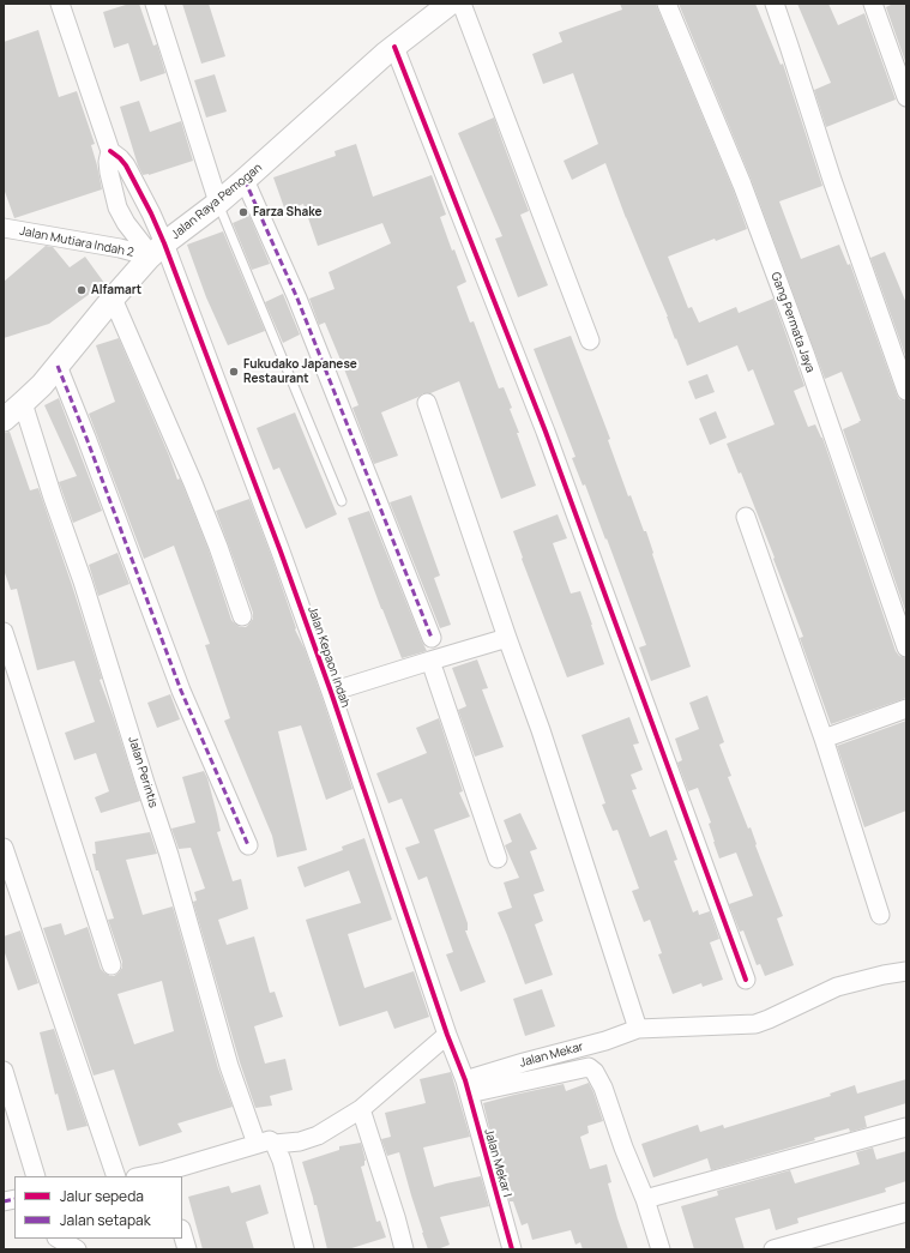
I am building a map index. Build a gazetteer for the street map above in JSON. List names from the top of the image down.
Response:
{
  "streets": {
    "street": [
      "Jalan Raya Pemogan",
      "Jalan Mutiara Indah 2",
      "Gang Permata Jaya",
      "Jalan Kepaon Indah",
      "Jalan Perintis",
      "Jalan Mekar",
      "Jalan Mekar I"
    ]
  },
  "crossings": [
    ["Jalan Raya Pemogan", "Jalan Mutiara Indah 2"],
    ["Jalan Raya Pemogan", "Jalan Kepaon Indah"],
    ["Jalan Raya Pemogan", "Jalan Perintis"],
    ["Jalan Mutiara Indah 2", "Jalan Kepaon Indah"],
    ["Jalan Kepaon Indah", "Jalan Mekar"],
    ["Jalan Kepaon Indah", "Jalan Mekar I"],
    ["Jalan Mekar", "Jalan Mekar I"]
  ],
  "places": ["Farza Shake", "Alfamart", "Fukudako Japanese Restaurant"],
  "legend": ["Jalur sepeda", "Jalan setapak"]
}
